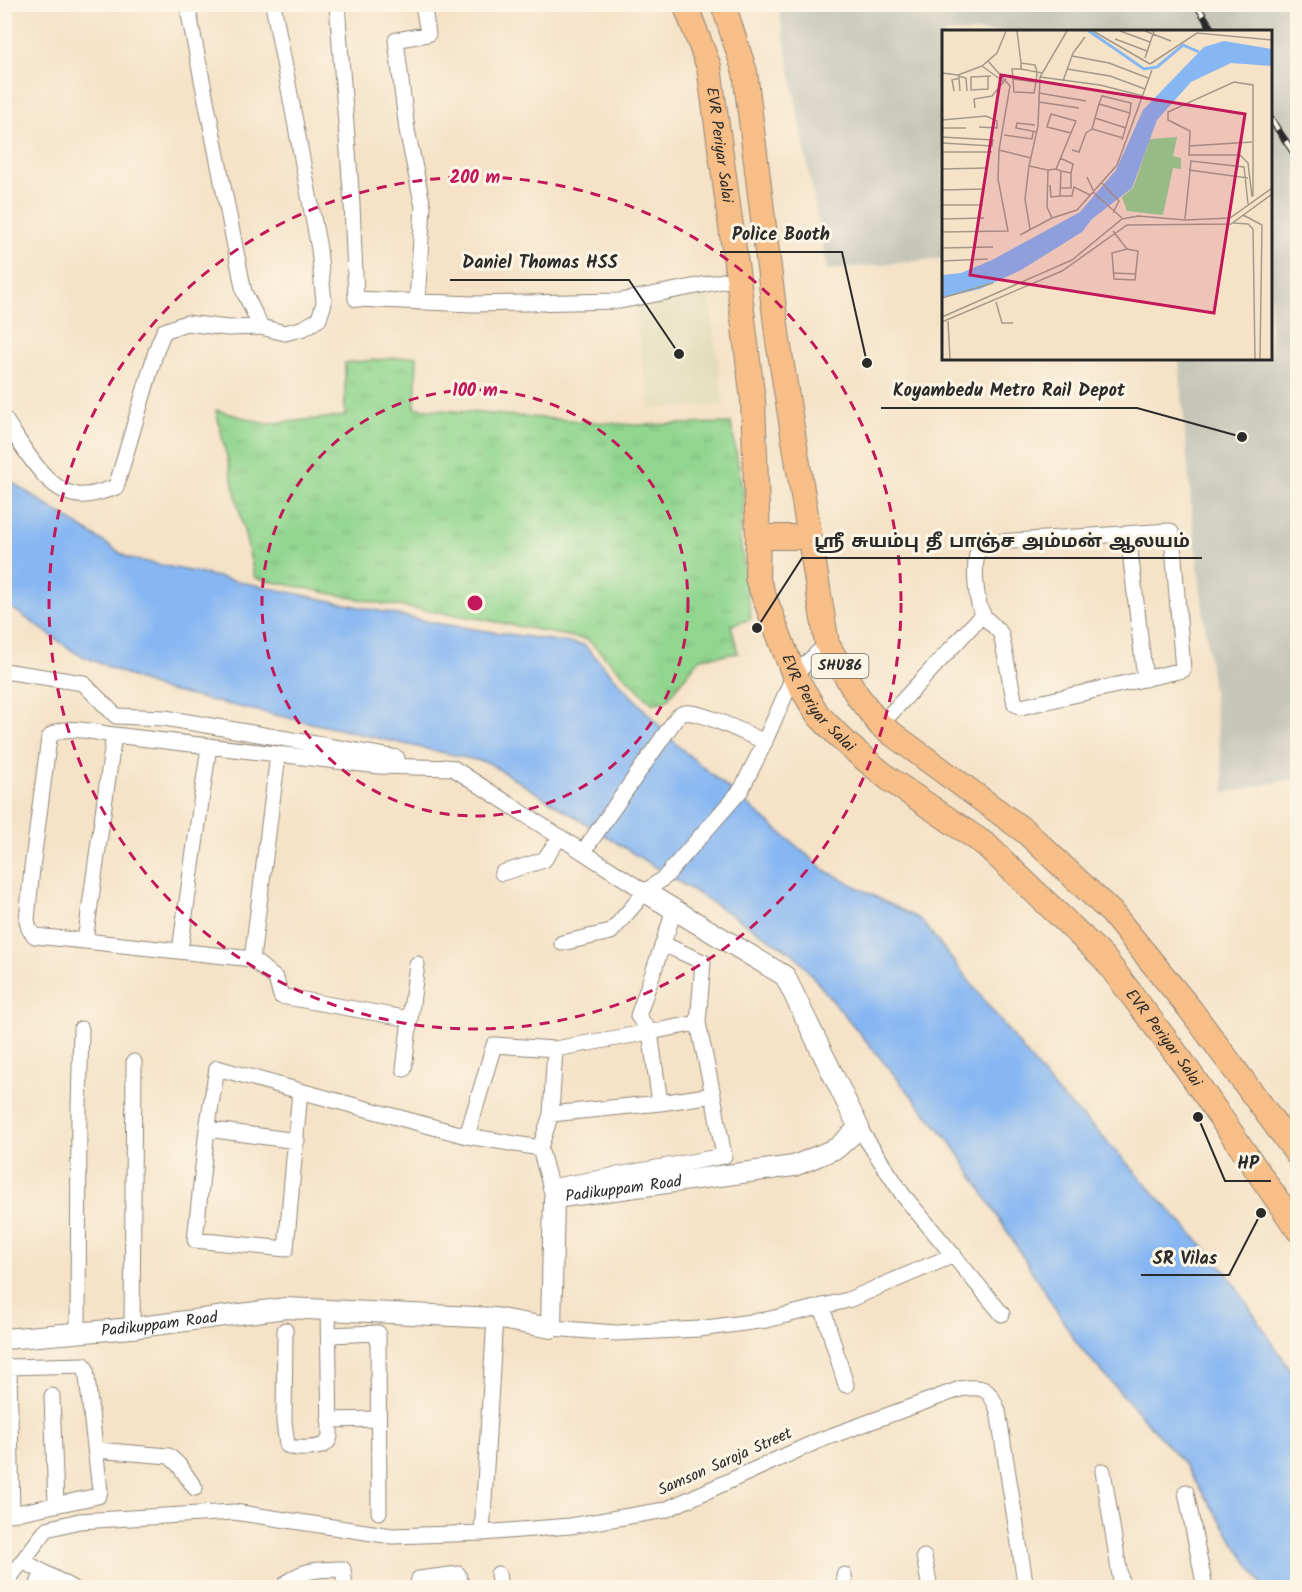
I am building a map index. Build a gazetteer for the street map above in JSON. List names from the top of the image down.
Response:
{
  "streets": {
    "main road": ["EVR Periyar Salai", "SHU86"],
    "street": ["Padikuppam Road", "Samson Saroja Street"]
  },
  "places": [
    "Daniel Thomas HSS",
    "Police Booth",
    "Koyambedu Metro Rail Depot",
    "ஶ்ரீ சுயம்பு தீ பாஞ்ச அம்மன் ஆலயம்",
    "HP",
    "SR Vilas"
  ],
  "rings": ["200 m", "100 m"]
}
